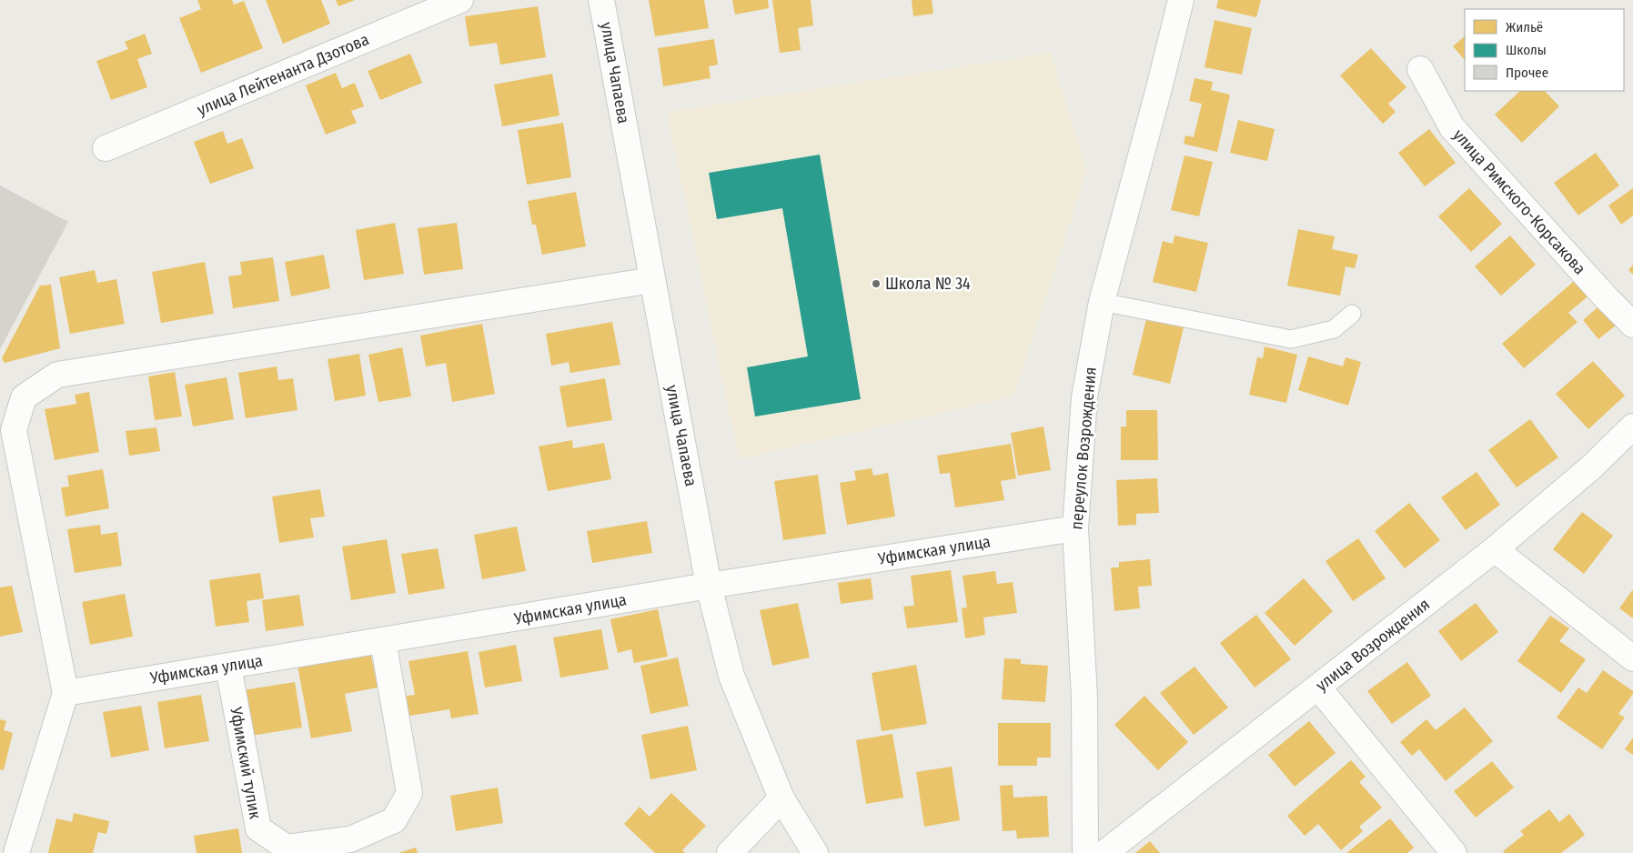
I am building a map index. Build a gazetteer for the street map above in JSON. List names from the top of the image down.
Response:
{
  "streets": {
    "street": [
      "улица Чапаева",
      "улица Лейтенанта Дзотова",
      "улица Римского-Корсакова",
      "переулок Возрождения",
      "Уфимская улица",
      "улица Возрождения",
      "Уфимский тупик"
    ]
  },
  "crossings": [
    ["улица Чапаева", "Уфимская улица"],
    ["переулок Возрождения", "Уфимская улица"],
    ["Уфимская улица", "Уфимский тупик"]
  ],
  "places": ["Школа № 34"],
  "legend": ["Жильё", "Школы", "Прочее"]
}
